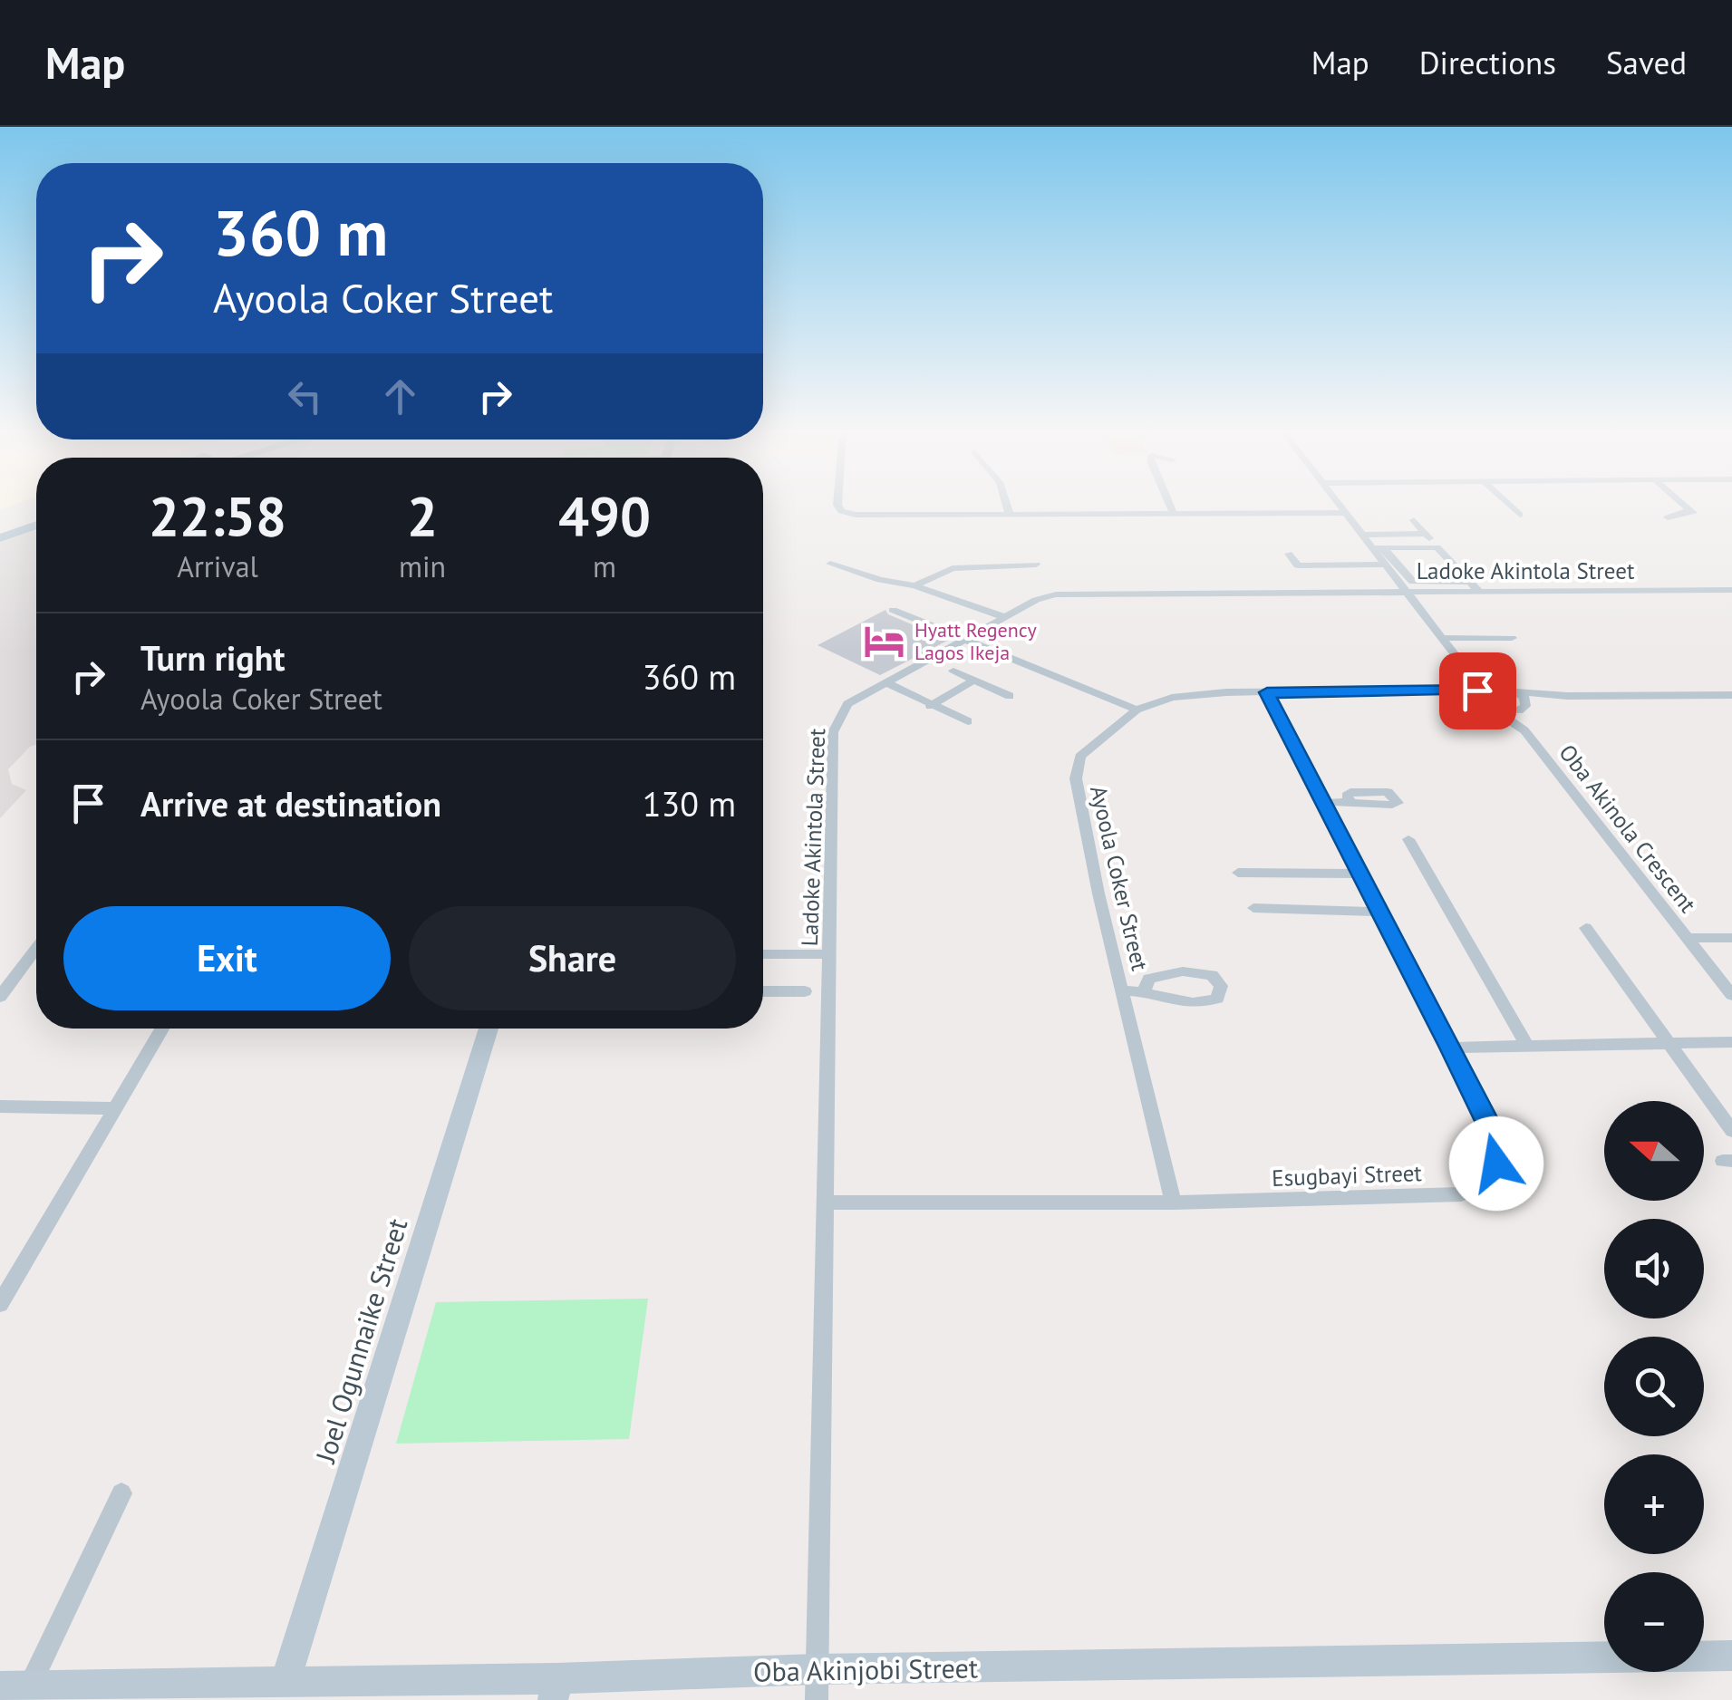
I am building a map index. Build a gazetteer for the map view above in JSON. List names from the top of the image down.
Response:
{
  "streets": {
    "street": [
      "Ladoke Akintola Street",
      "Oba Akinola Crescent",
      "Ayoola Coker Street",
      "Esugbayi Street",
      "Joel Ogunnaike Street",
      "Oba Akinjobi Street"
    ]
  },
  "crossings": [
    ["Ladoke Akintola Street", "Esugbayi Street"],
    ["Ladoke Akintola Street", "Oba Akinjobi Street"],
    ["Ayoola Coker Street", "Esugbayi Street"],
    ["Joel Ogunnaike Street", "Oba Akinjobi Street"]
  ],
  "places": {
    "hotel": ["Hyatt Regency Lagos Ikeja"]
  },
  "north": "left",
  "page": {
    "header": "Map",
    "nav": ["Map", "Directions", "Saved"],
    "turn": ["360 m", "Ayoola Coker Street"],
    "eta": [
      "22:58",
      "Arrival",
      "2",
      "min",
      "490",
      "m"
    ],
    "list": [
      {
        "name": "Turn right",
        "note": "Ayoola Coker Street",
        "value": "360 m"
      },
      {
        "name": "Arrive at destination",
        "value": "130 m"
      }
    ],
    "buttons": ["Exit", "Share"],
    "map_buttons": ["+", "−"]
  }
}
